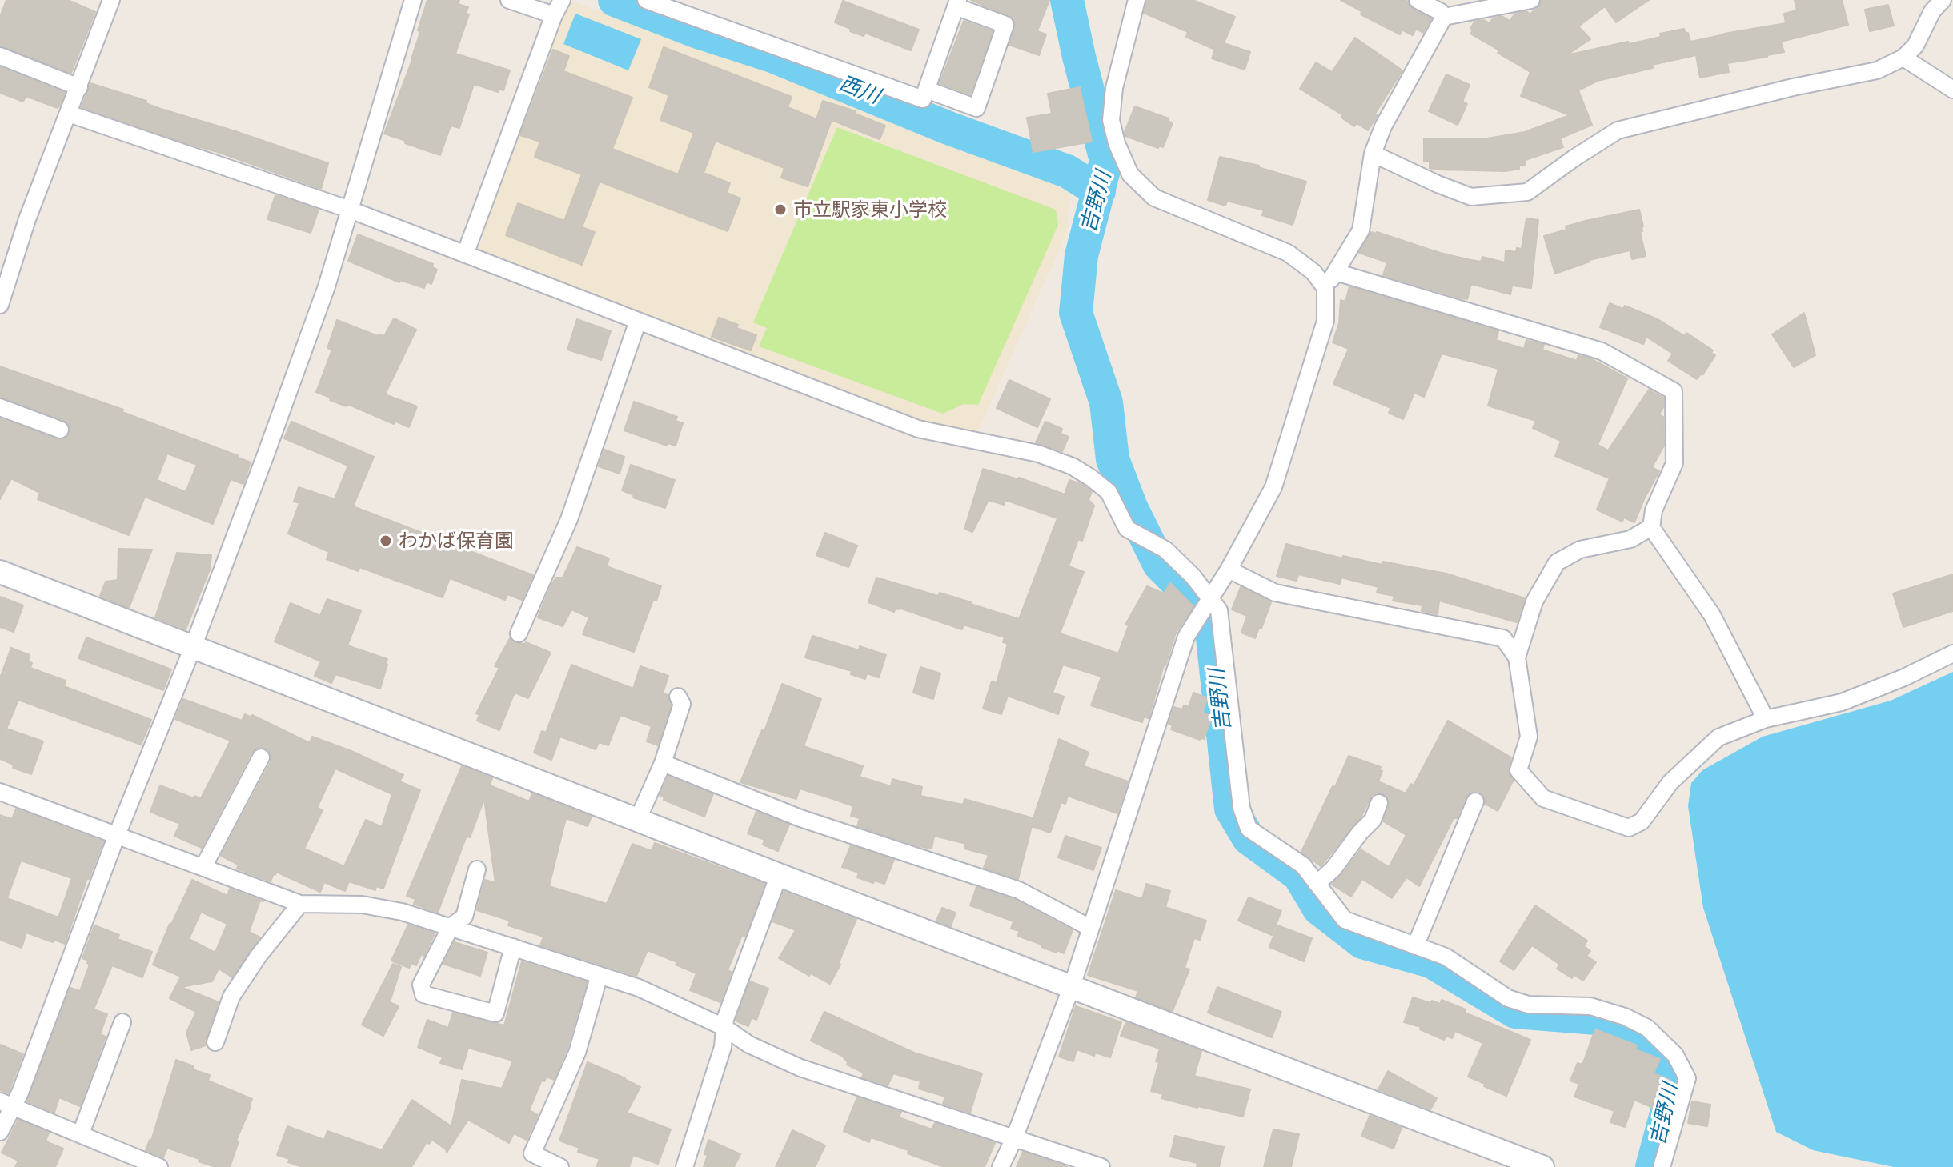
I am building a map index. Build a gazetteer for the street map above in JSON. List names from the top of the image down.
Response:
{
  "water": ["西川", "吉野川"],
  "places": ["市立駅家東小学校", "わかば保育園"]
}
